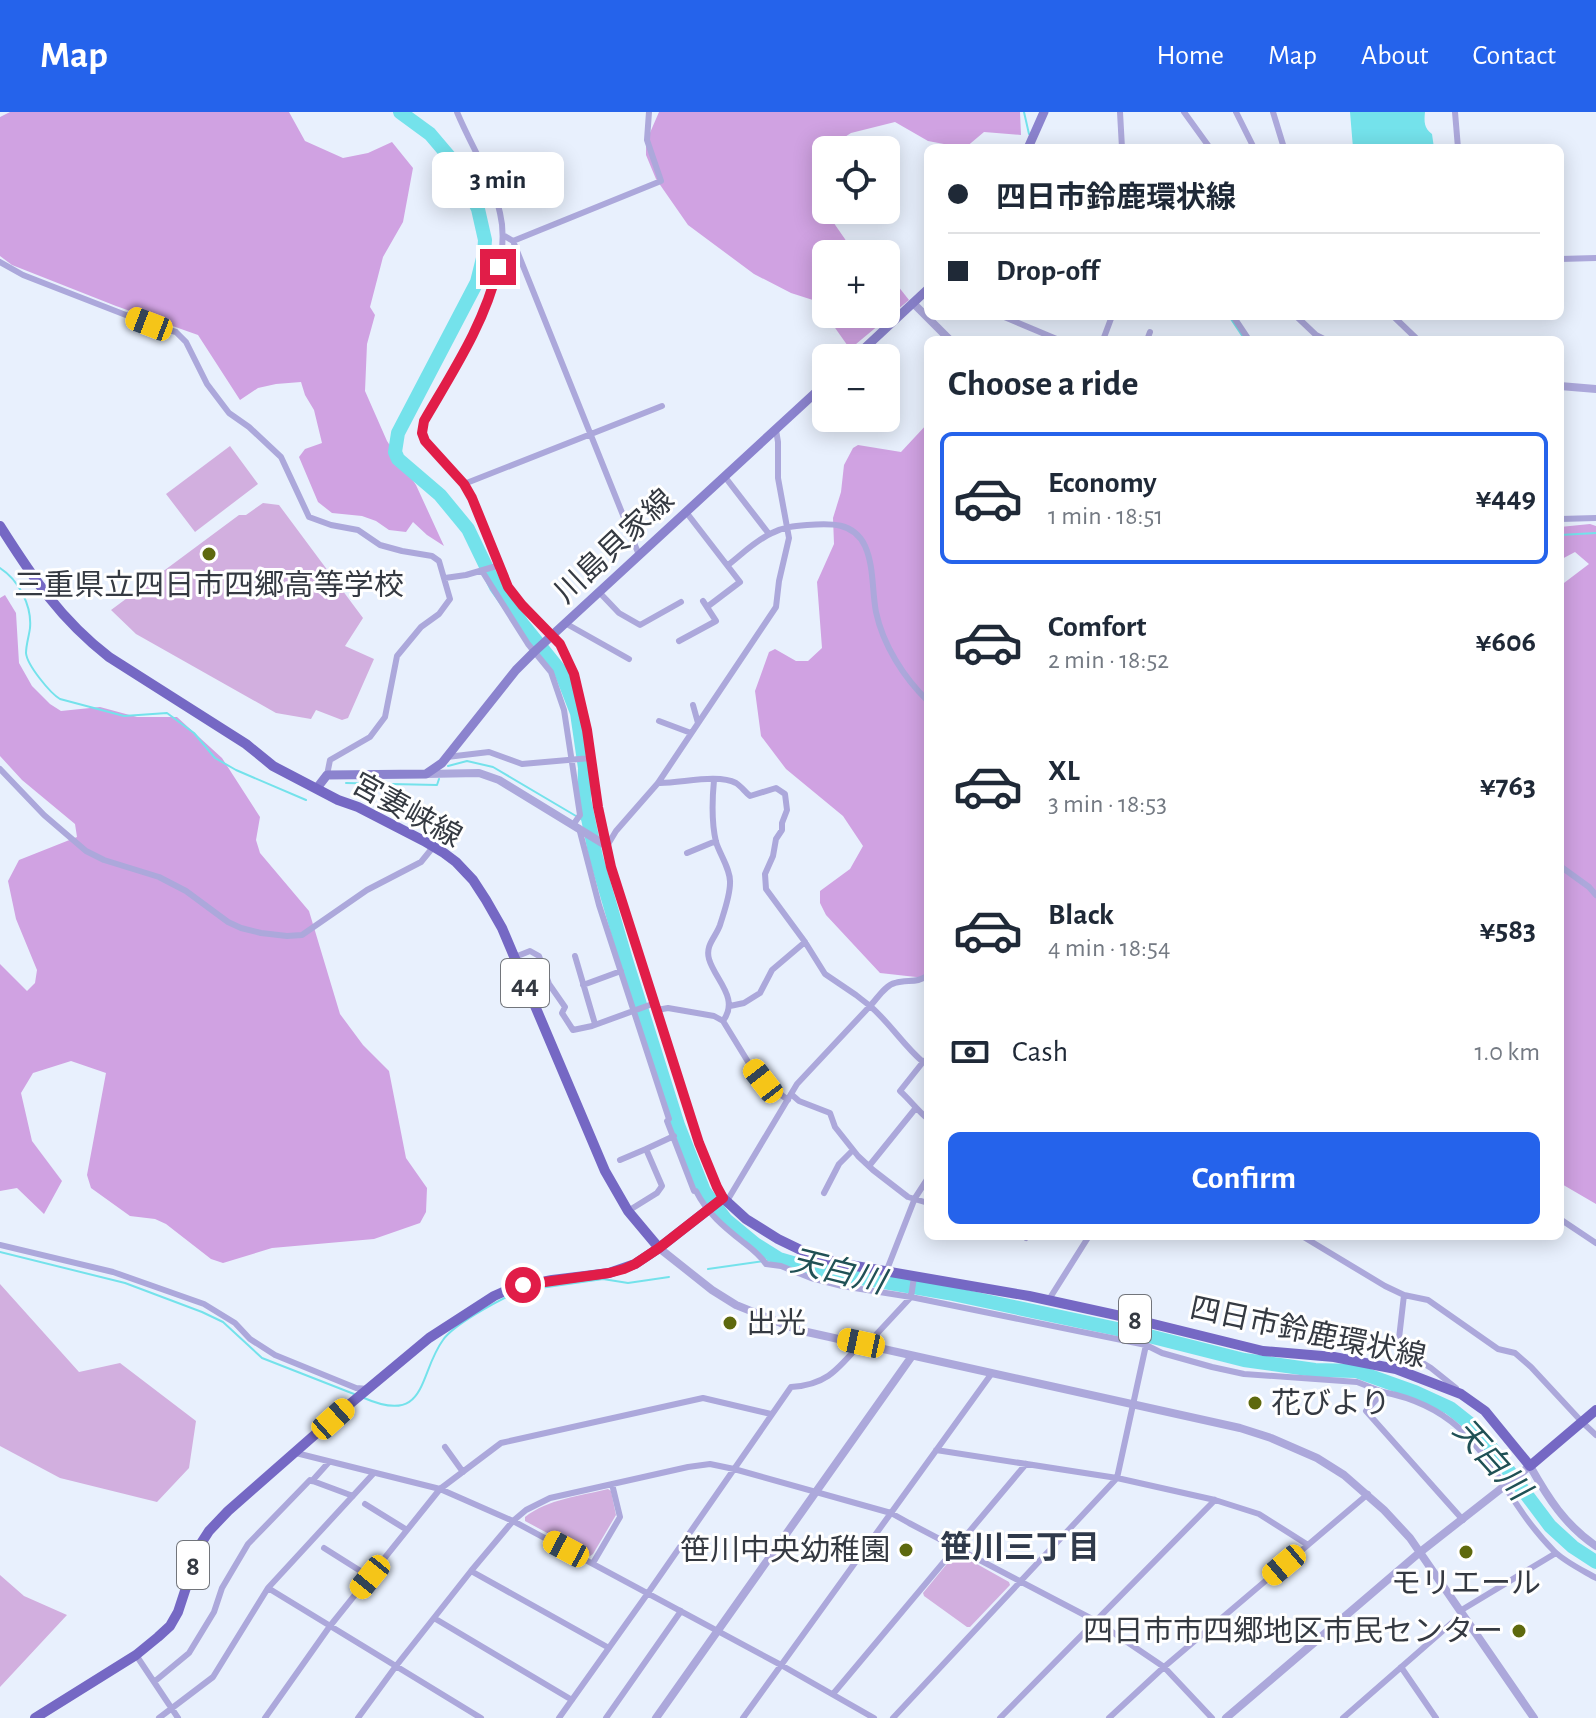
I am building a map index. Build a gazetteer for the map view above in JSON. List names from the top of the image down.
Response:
{
  "streets": {
    "main road": [
      "川島貝家線",
      "宮妻峡線",
      "44",
      "8",
      "四日市鈴鹿環状線"
    ]
  },
  "crossings": [
    ["宮妻峡線", "8"],
    ["8", "四日市鈴鹿環状線"]
  ],
  "districts": ["笹川三丁目"],
  "water": ["天白川"],
  "places": [
    "三重県立四日市四郷高等学校",
    "出光",
    "花びより",
    "笹川中央幼稚園",
    "モリエール",
    "四日市市四郷地区市民センター"
  ],
  "page": {
    "header": "Map",
    "nav": [
      "Home",
      "Map",
      "About",
      "Contact"
    ],
    "map_buttons": ["+", "−"],
    "banner": ["四日市鈴鹿環状線", "Drop-off"],
    "bubble": "3 min",
    "heading": "Choose a ride",
    "list": [
      {
        "name": "Economy",
        "note": "1 min · 18:51",
        "value": "¥449"
      },
      {
        "name": "Comfort",
        "note": "2 min · 18:52",
        "value": "¥606"
      },
      {
        "name": "XL",
        "note": "3 min · 18:53",
        "value": "¥763"
      },
      {
        "name": "Black",
        "note": "4 min · 18:54",
        "value": "¥583"
      }
    ],
    "pay": ["Cash", "1.0 km"],
    "buttons": "Confirm"
  }
}
